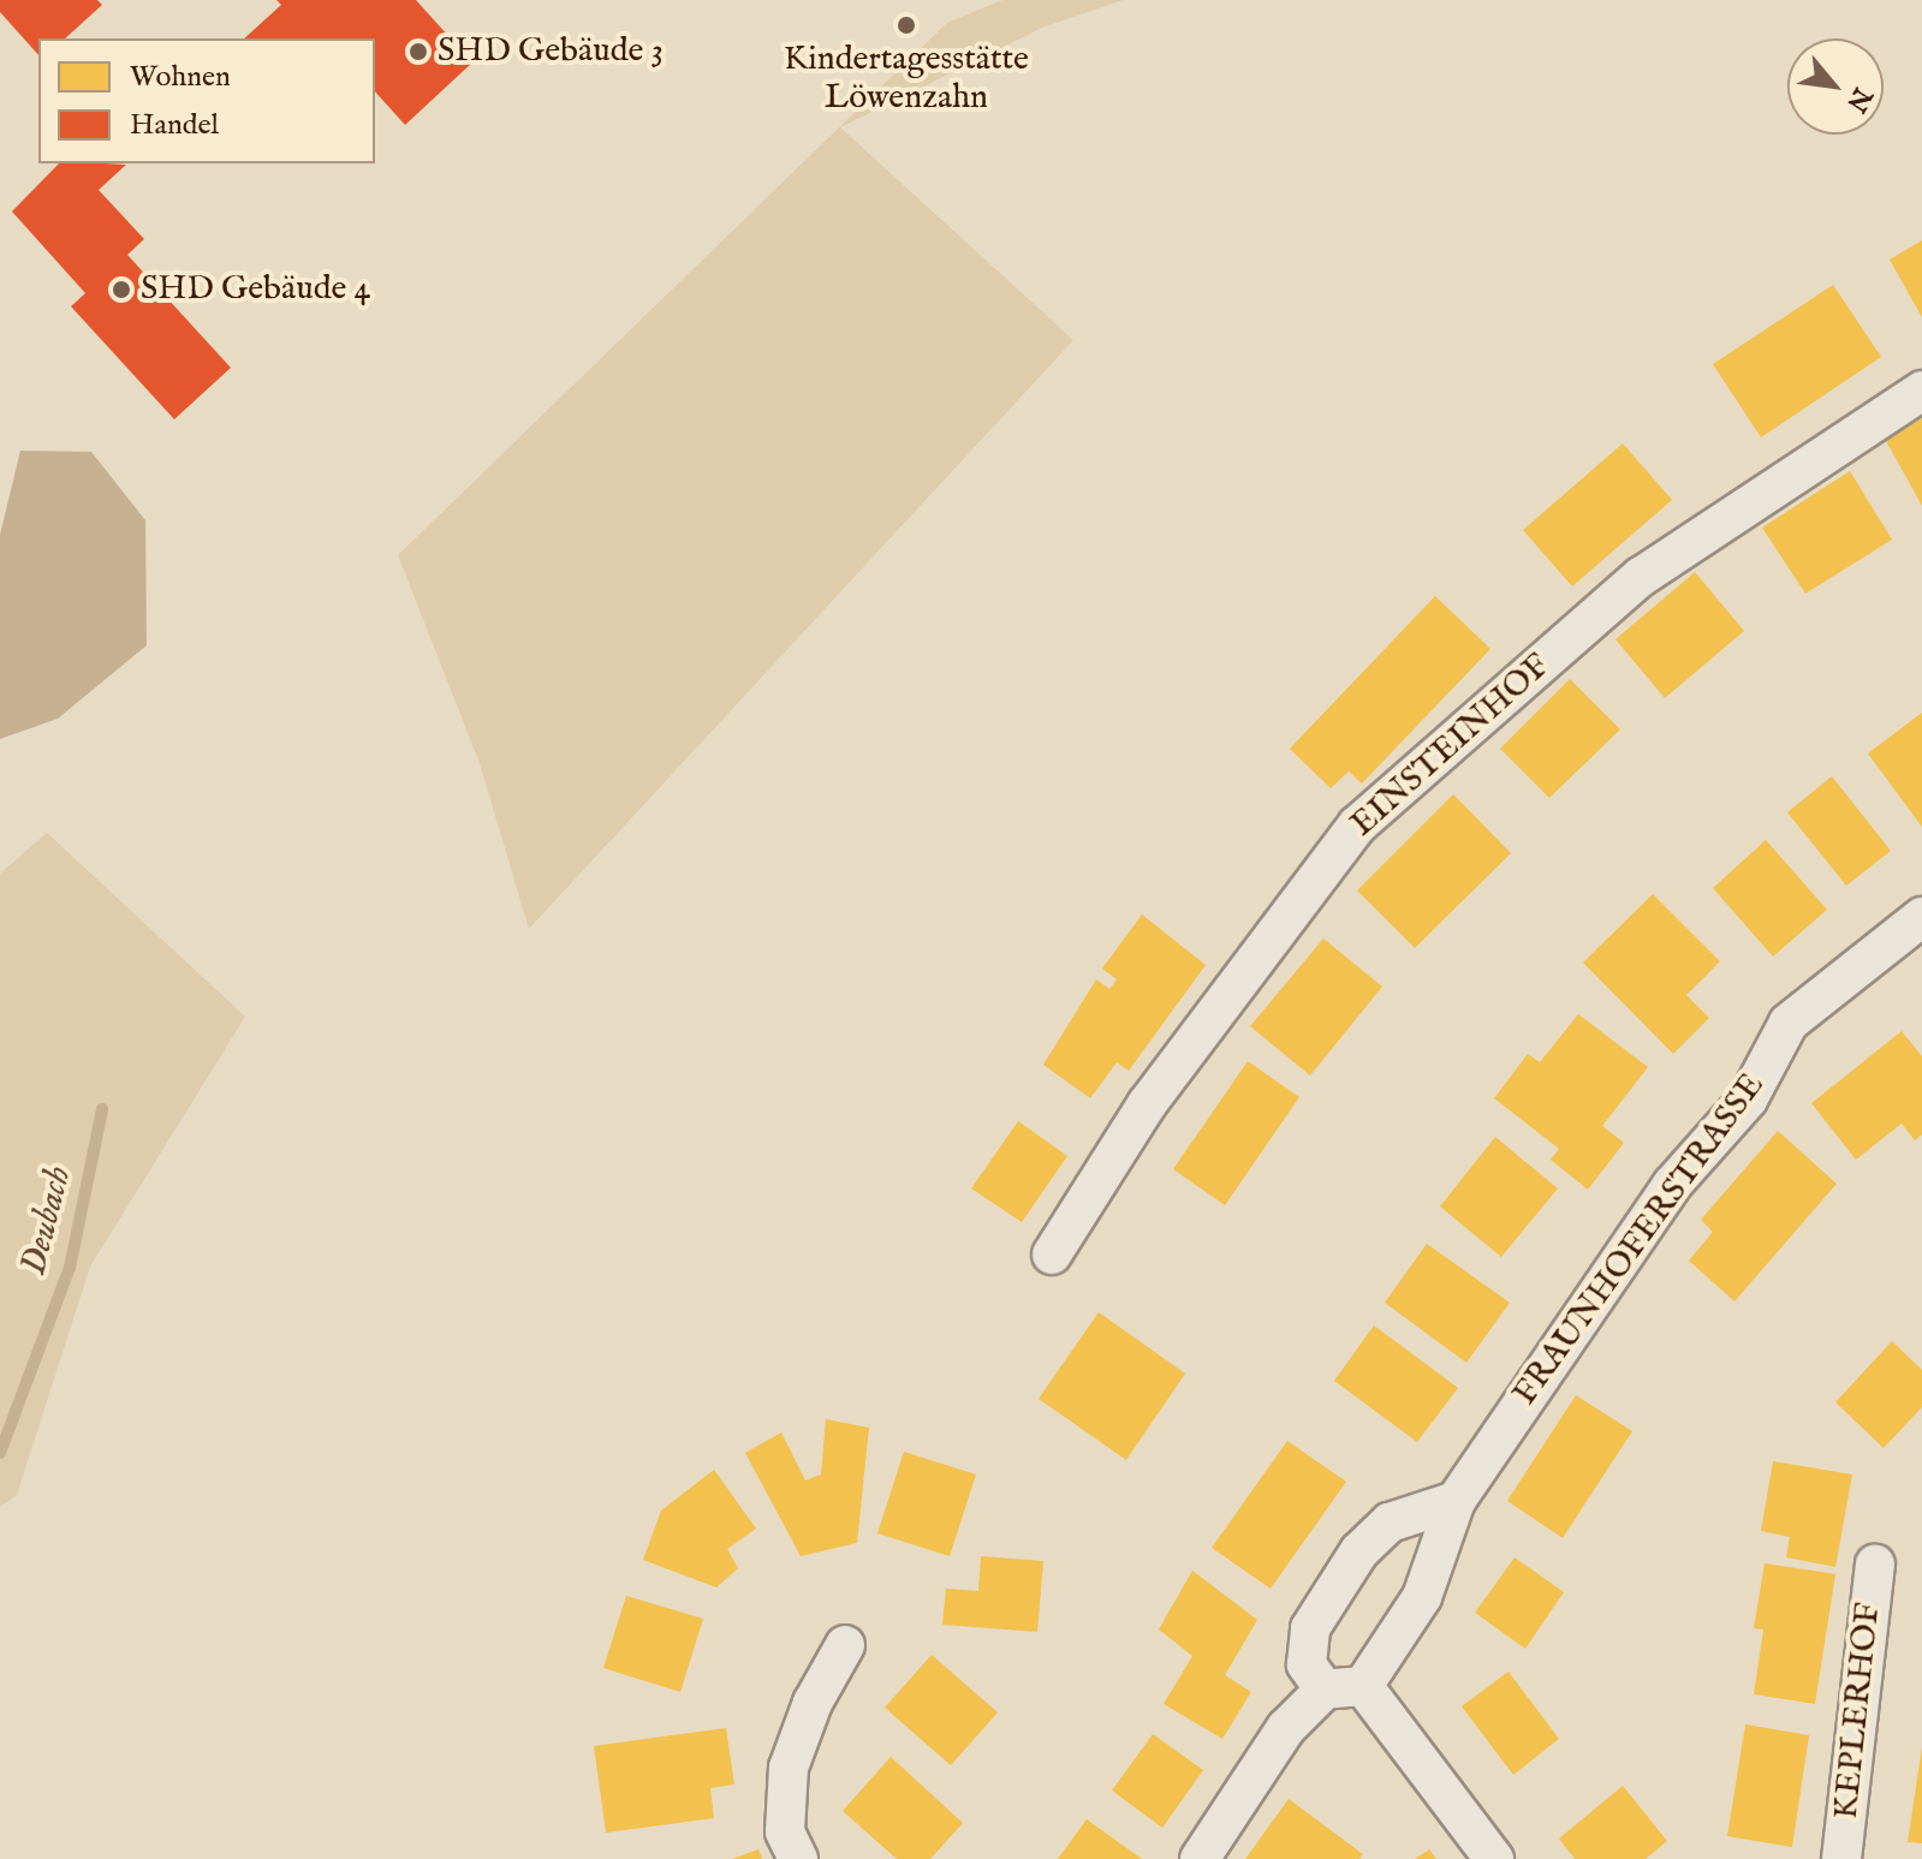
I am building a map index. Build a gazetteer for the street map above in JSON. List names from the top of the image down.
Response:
{
  "streets": {
    "street": ["EINSTEINHOF", "FRAUNHOFERSTRASSE", "KEPLERHOF"]
  },
  "water": ["Deubach"],
  "places": ["Kindertagesstätte Löwenzahn", "SHD Gebäude 3", "SHD Gebäude 4"],
  "legend": ["Wohnen", "Handel"],
  "north": "bottom right"
}
